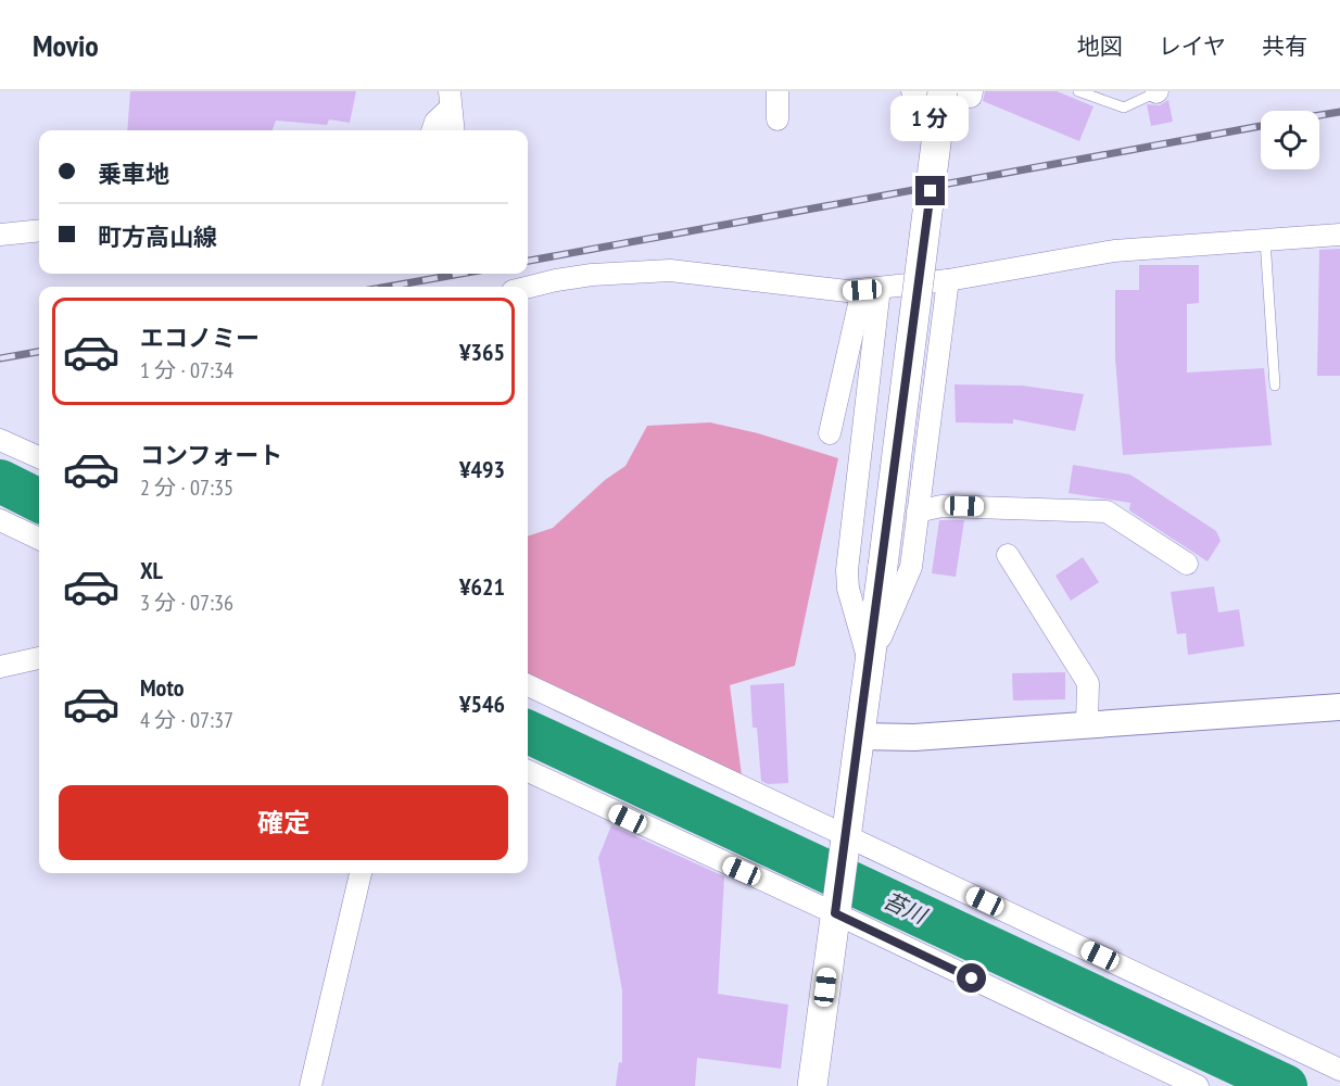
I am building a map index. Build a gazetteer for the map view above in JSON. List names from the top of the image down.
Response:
{
  "water": ["苔川"],
  "page": {
    "header": "Movio",
    "nav": ["地図", "レイヤ", "共有"],
    "bubble": "1 分",
    "banner": ["乗車地", "町方高山線"],
    "list": [
      {
        "name": "エコノミー",
        "note": "1 分 · 07:34",
        "value": "¥365"
      },
      {
        "name": "コンフォート",
        "note": "2 分 · 07:35",
        "value": "¥493"
      },
      {
        "name": "XL",
        "note": "3 分 · 07:36",
        "value": "¥621"
      },
      {
        "name": "Moto",
        "note": "4 分 · 07:37",
        "value": "¥546"
      }
    ],
    "buttons": "確定"
  }
}
